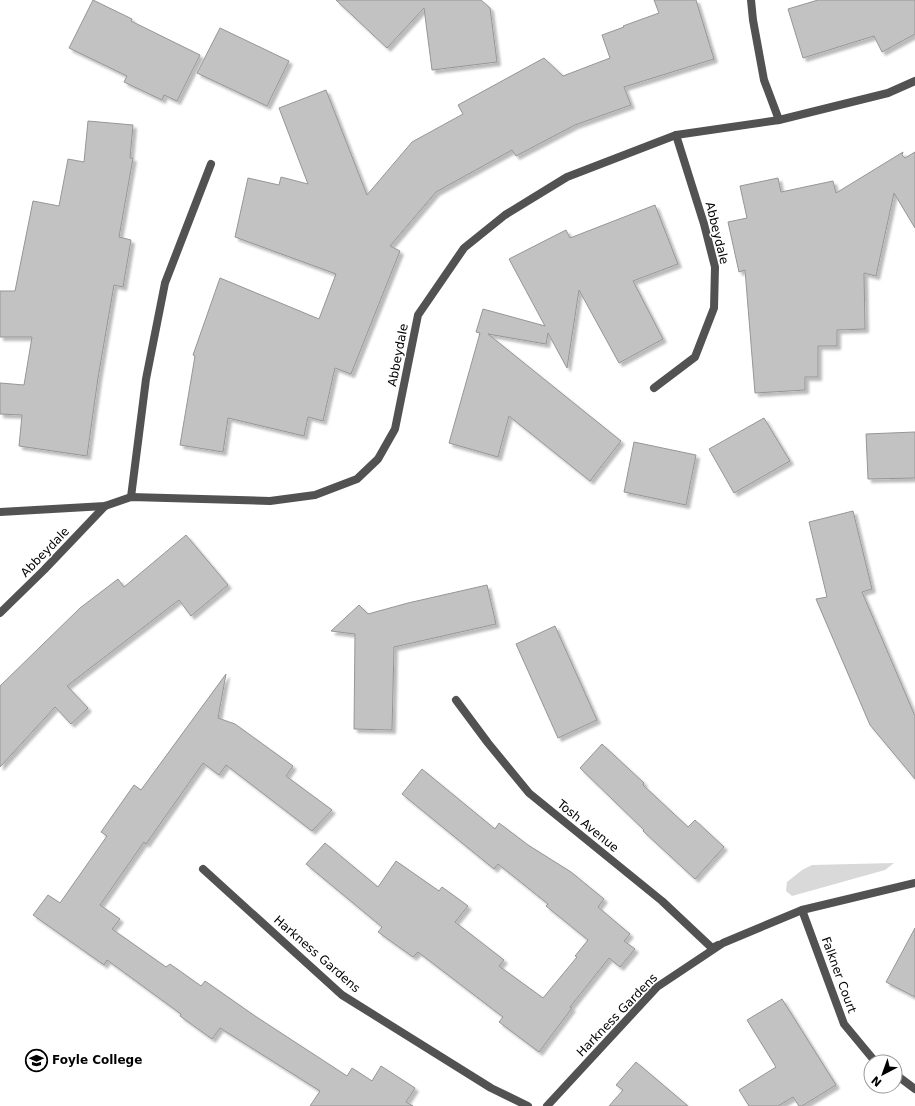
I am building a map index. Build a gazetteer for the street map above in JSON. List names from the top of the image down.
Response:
{
  "streets": {
    "street": [
      "Abbeydale",
      "Tosh Avenue",
      "Harkness Gardens",
      "Falkner Court"
    ]
  },
  "crossings": [
    ["Tosh Avenue", "Harkness Gardens"],
    ["Harkness Gardens", "Falkner Court"]
  ],
  "places": {
    "school or university": ["Foyle College"]
  },
  "north": "bottom left"
}
